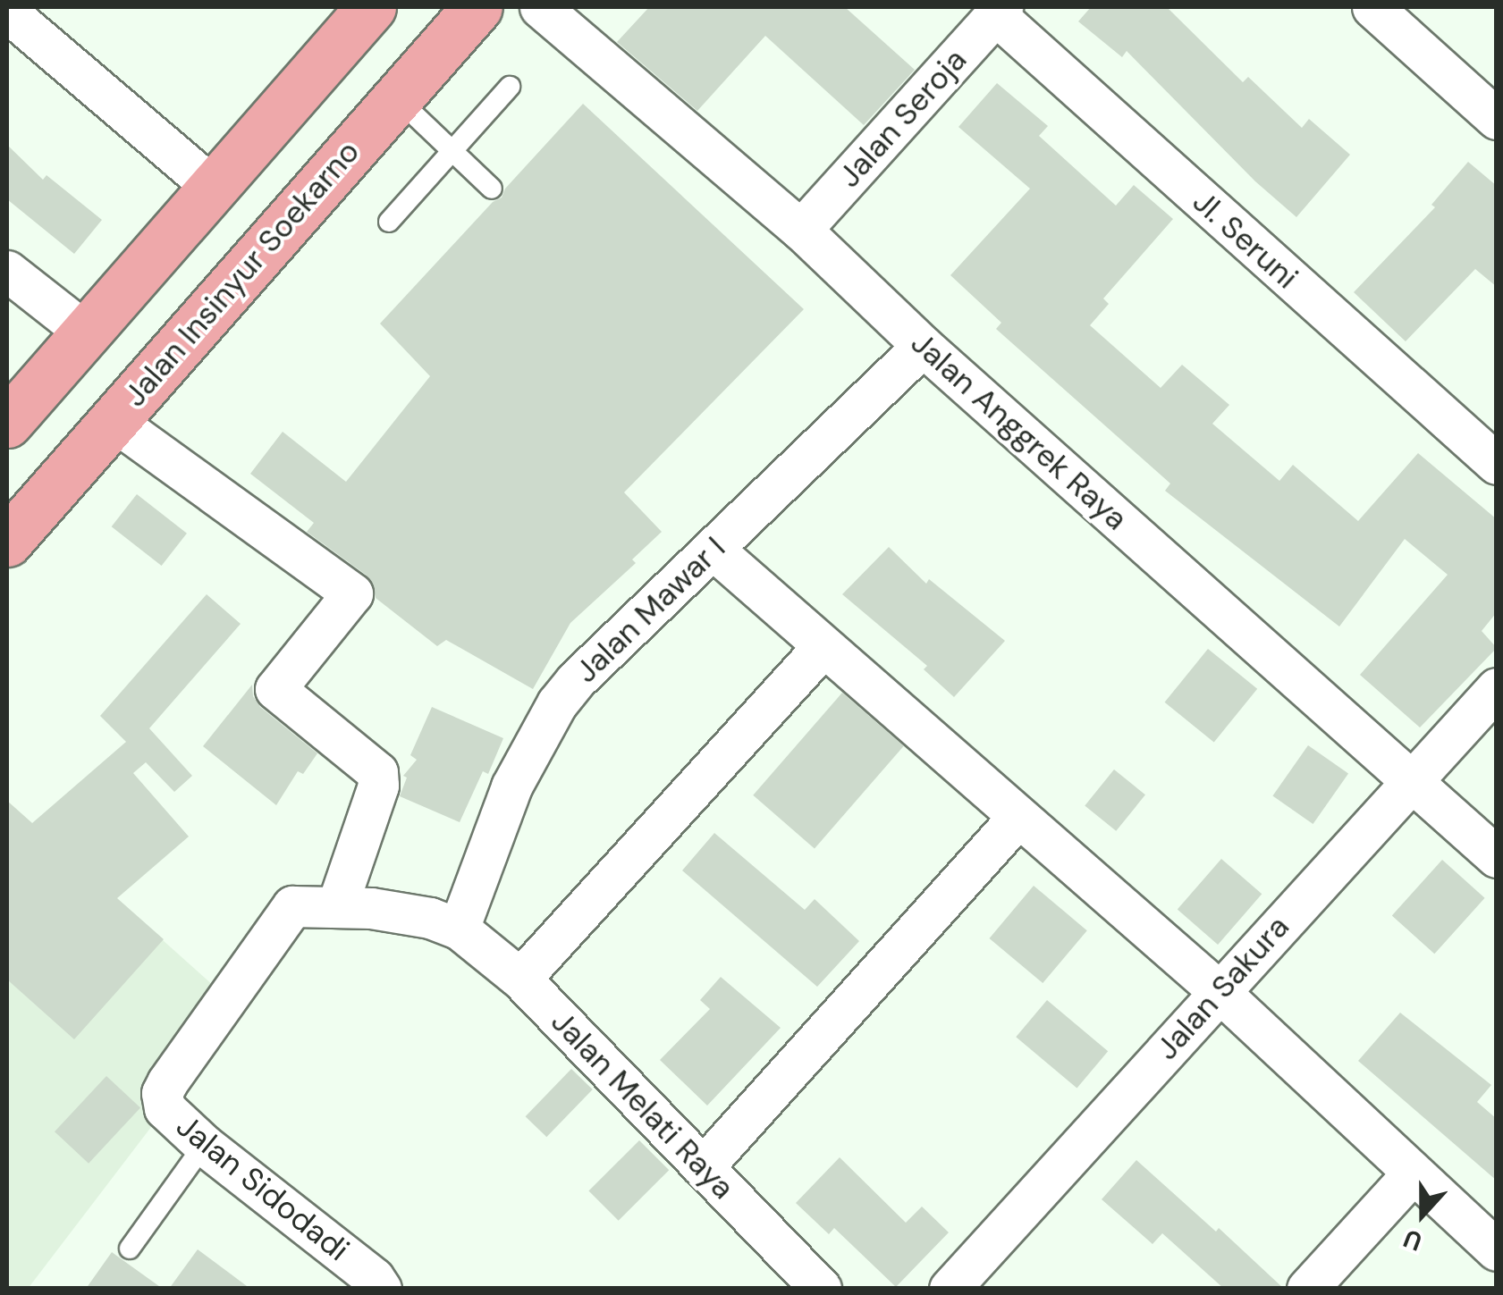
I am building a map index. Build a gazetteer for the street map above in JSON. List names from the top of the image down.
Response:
{
  "streets": {
    "main road": ["Jalan Insinyur Soekarno"],
    "street": [
      "Jalan Seroja",
      "Jl. Seruni",
      "Jalan Anggrek Raya",
      "Jalan Mawar I",
      "Jalan Sakura",
      "Jalan Melati Raya",
      "Jalan Sidodadi"
    ]
  },
  "crossings": [
    ["Jalan Seroja", "Jl. Seruni"],
    ["Jalan Seroja", "Jalan Anggrek Raya"],
    ["Jalan Anggrek Raya", "Jalan Mawar I"],
    ["Jalan Anggrek Raya", "Jalan Sakura"],
    ["Jalan Mawar I", "Jalan Melati Raya"]
  ],
  "north": "bottom"
}
